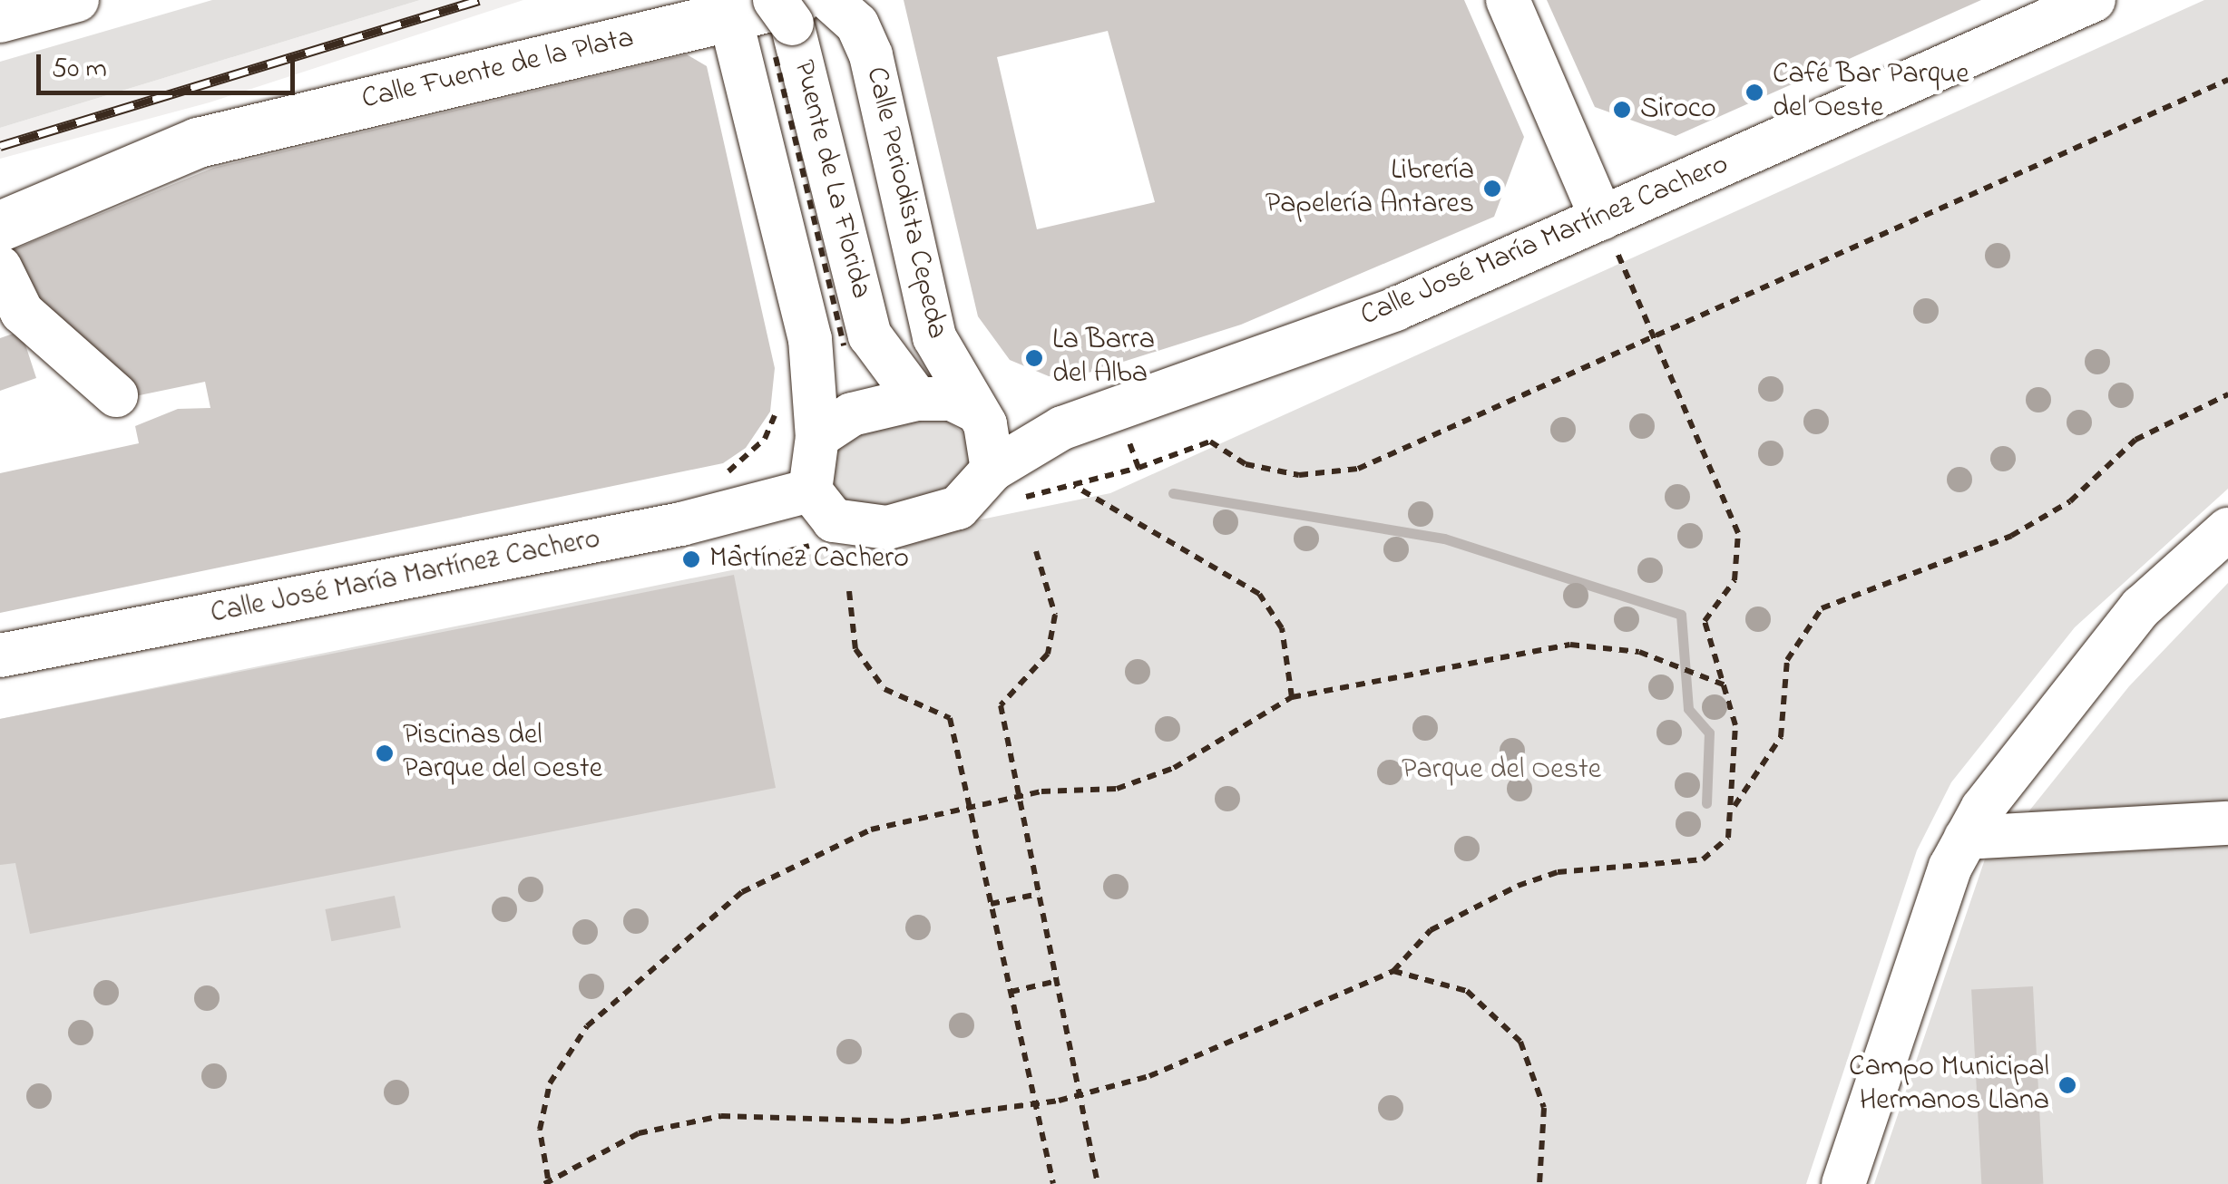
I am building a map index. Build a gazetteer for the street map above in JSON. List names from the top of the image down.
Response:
{
  "streets": {
    "main road": ["Calle Fuente de la Plata"],
    "street": ["Puente de La Florida", "Calle Periodista Cepeda", "Calle José María Martínez Cachero"]
  },
  "crossings": [
    ["Calle Fuente de la Plata", "Puente de La Florida"],
    ["Puente de La Florida", "Calle Periodista Cepeda"],
    ["Puente de La Florida", "Calle José María Martínez Cachero"],
    ["Calle Periodista Cepeda", "Calle José María Martínez Cachero"]
  ],
  "parks": ["Parque del Oeste"],
  "places": [
    "Café Bar Parque del Oeste",
    "Siroco",
    "Librería Papelería Antares",
    "La Barra del Alba",
    "Martínez Cachero",
    "Piscinas del Parque del Oeste",
    "Campo Municipal Hermanos Llana"
  ],
  "scale_bar": "50 m"
}
